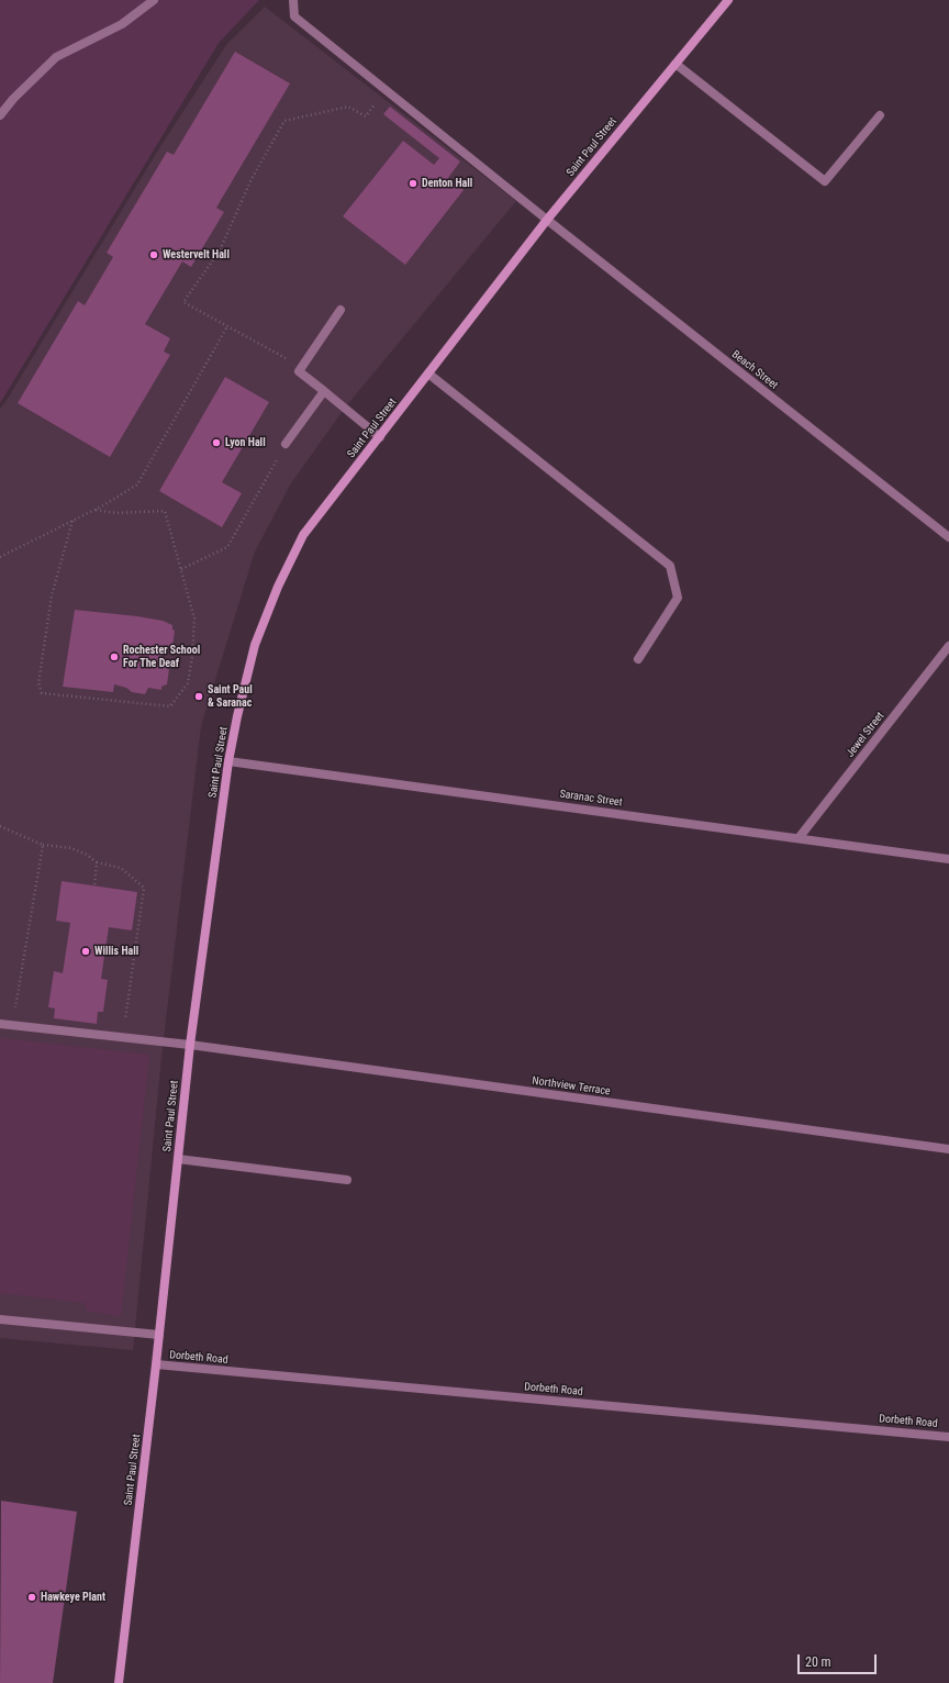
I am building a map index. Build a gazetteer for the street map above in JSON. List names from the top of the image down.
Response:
{
  "streets": {
    "main road": ["Saint Paul Street"],
    "street": [
      "Beach Street",
      "Jewel Street",
      "Saranac Street",
      "Northview Terrace",
      "Dorbeth Road"
    ]
  },
  "crossings": [
    ["Saint Paul Street", "Beach Street"],
    ["Saint Paul Street", "Saranac Street"],
    ["Saint Paul Street", "Northview Terrace"],
    ["Saint Paul Street", "Dorbeth Road"],
    ["Jewel Street", "Saranac Street"]
  ],
  "places": [
    "Denton Hall",
    "Westervelt Hall",
    "Lyon Hall",
    "Rochester School For The Deaf",
    "Saint Paul & Saranac",
    "Willis Hall",
    "Hawkeye Plant"
  ],
  "scale_bar": "20 m"
}
